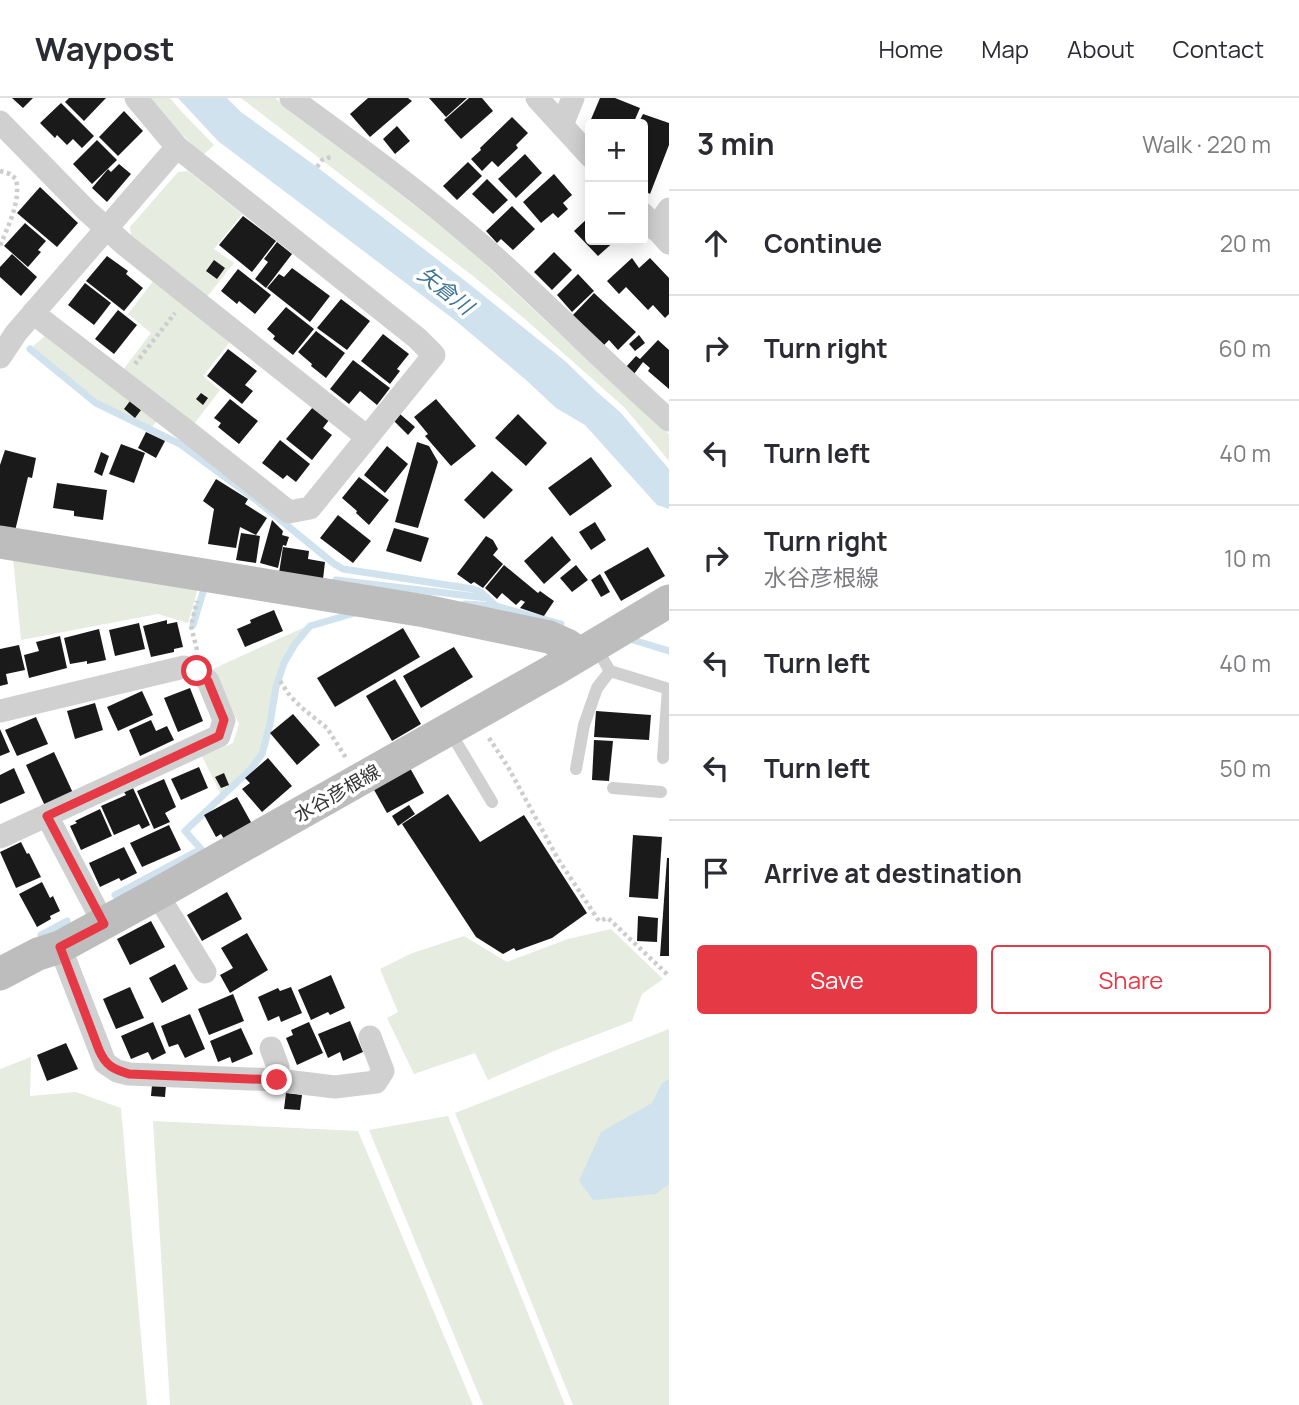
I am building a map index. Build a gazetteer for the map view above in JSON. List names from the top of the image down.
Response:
{
  "streets": {
    "main road": ["水谷彦根線"]
  },
  "water": ["矢倉川"],
  "page": {
    "header": "Waypost",
    "nav": [
      "Home",
      "Map",
      "About",
      "Contact"
    ],
    "heading": ["3 min", "Walk · 220 m"],
    "map_buttons": ["+", "−"],
    "list": [
      ["Continue", "20 m"],
      ["Turn right", "60 m"],
      ["Turn left", "40 m"],
      ["Turn right", "水谷彦根線", "10 m"],
      ["Turn left", "40 m"],
      ["Turn left", "50 m"],
      "Arrive at destination"
    ],
    "buttons": ["Save", "Share"]
  }
}
